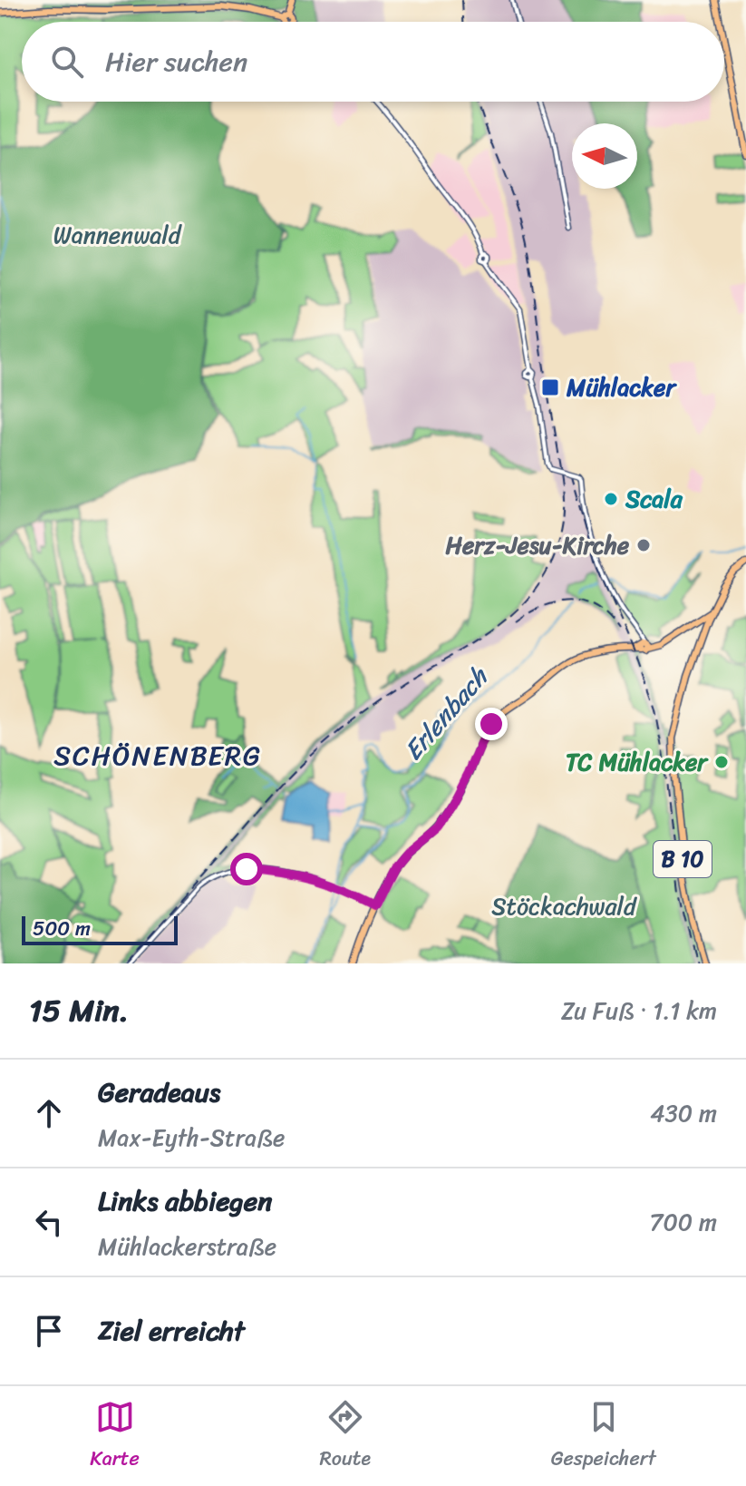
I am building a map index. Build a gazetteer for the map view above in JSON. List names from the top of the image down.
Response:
{
  "streets": {
    "main road": ["B 10"]
  },
  "districts": ["SCHÖNENBERG"],
  "water": ["Erlenbach"],
  "parks": ["Wannenwald", "Stöckachwald"],
  "places": {
    "transit": ["Mühlacker"],
    "other": ["Scala", "Herz-Jesu-Kirche", "TC Mühlacker"]
  },
  "scale_bar": "500 m",
  "north": "left",
  "page": {
    "search": "Hier suchen",
    "scale": "500 m",
    "heading": ["15 Min.", "Zu Fuß · 1.1 km"],
    "list": [
      ["Geradeaus", "Max-Eyth-Straße", "430 m"],
      ["Links abbiegen", "Mühlackerstraße", "700 m"],
      "Ziel erreicht"
    ],
    "nav": ["Karte", "Route", "Gespeichert"]
  }
}
